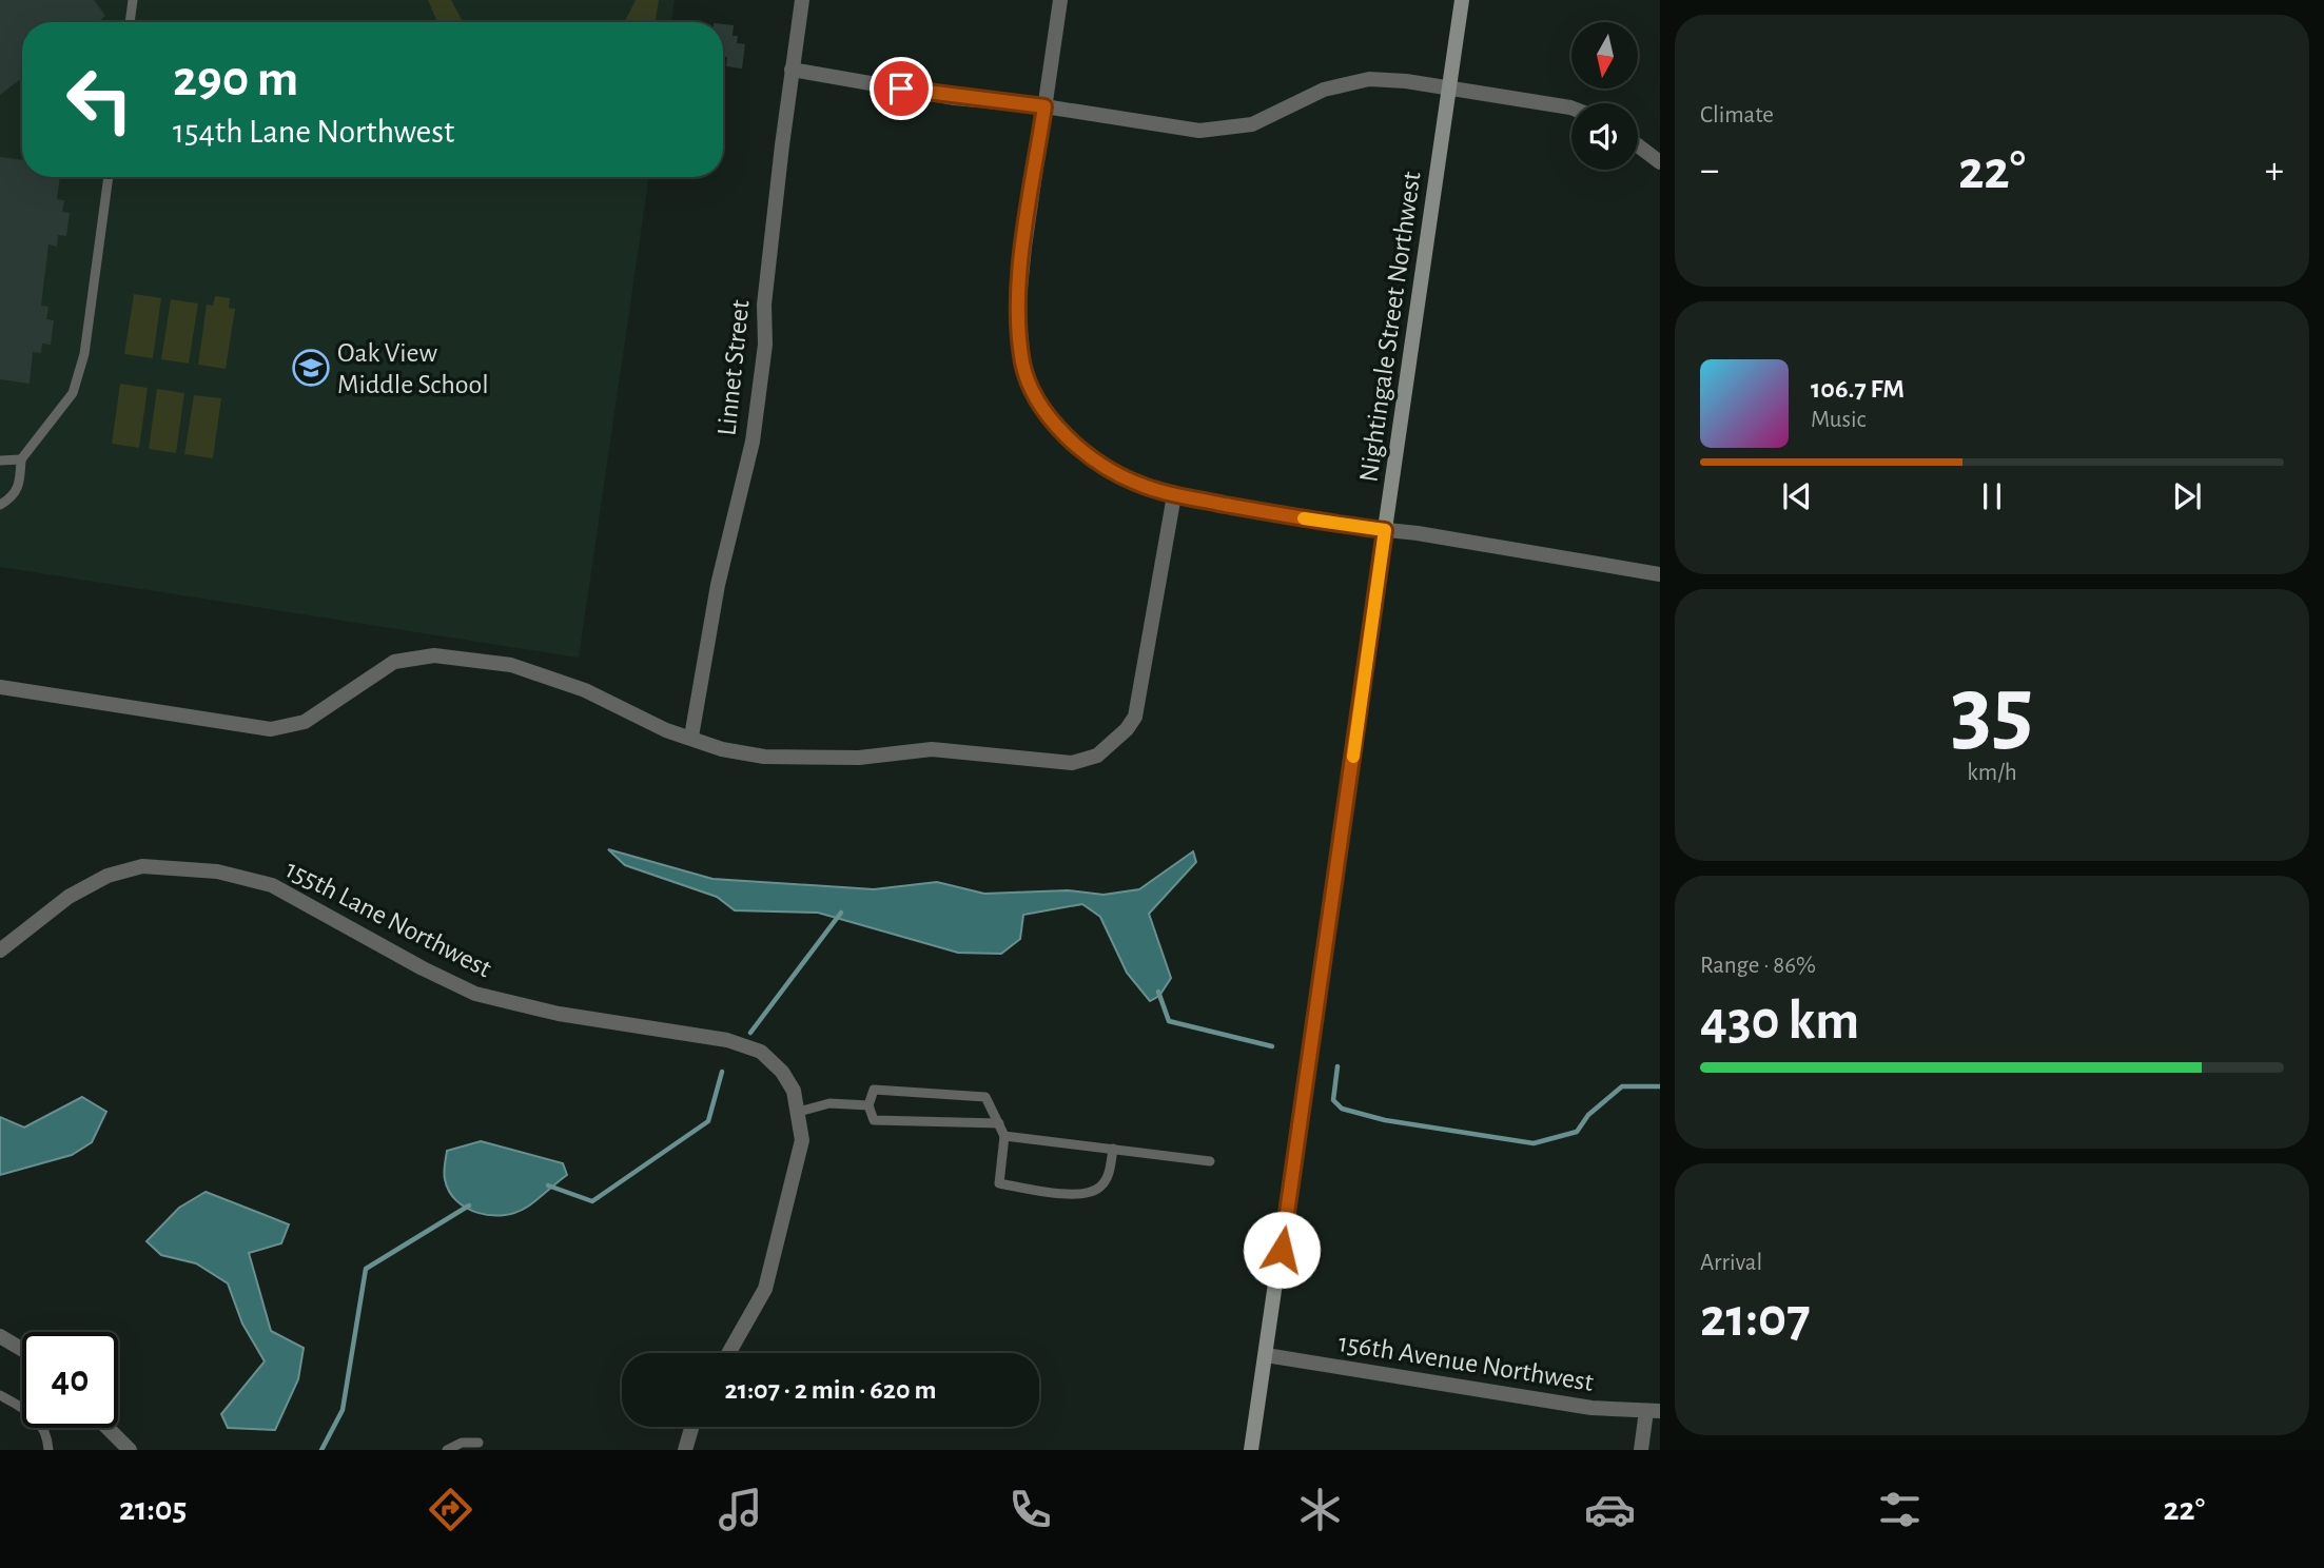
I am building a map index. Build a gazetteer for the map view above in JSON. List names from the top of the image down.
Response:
{
  "streets": {
    "street": [
      "Nightingale Street Northwest",
      "Linnet Street",
      "155th Lane Northwest",
      "156th Avenue Northwest"
    ]
  },
  "crossings": [
    ["Nightingale Street Northwest", "156th Avenue Northwest"]
  ],
  "places": {
    "school or university": ["Oak View Middle School"]
  },
  "north": "bottom",
  "page": {
    "tile": [
      "Climate",
      ["35", "km/h"],
      ["Range · 86%", "430 km"],
      ["Arrival", "21:07"]
    ],
    "turn": ["290 m", "154th Lane Northwest"],
    "heat": ["−", "22°", "+"],
    "song": ["106.7 FM", "Music"],
    "limit": "40",
    "trip": "21:07 · 2 min · 620 m",
    "tabs": ["21:05", "22°"]
  }
}
